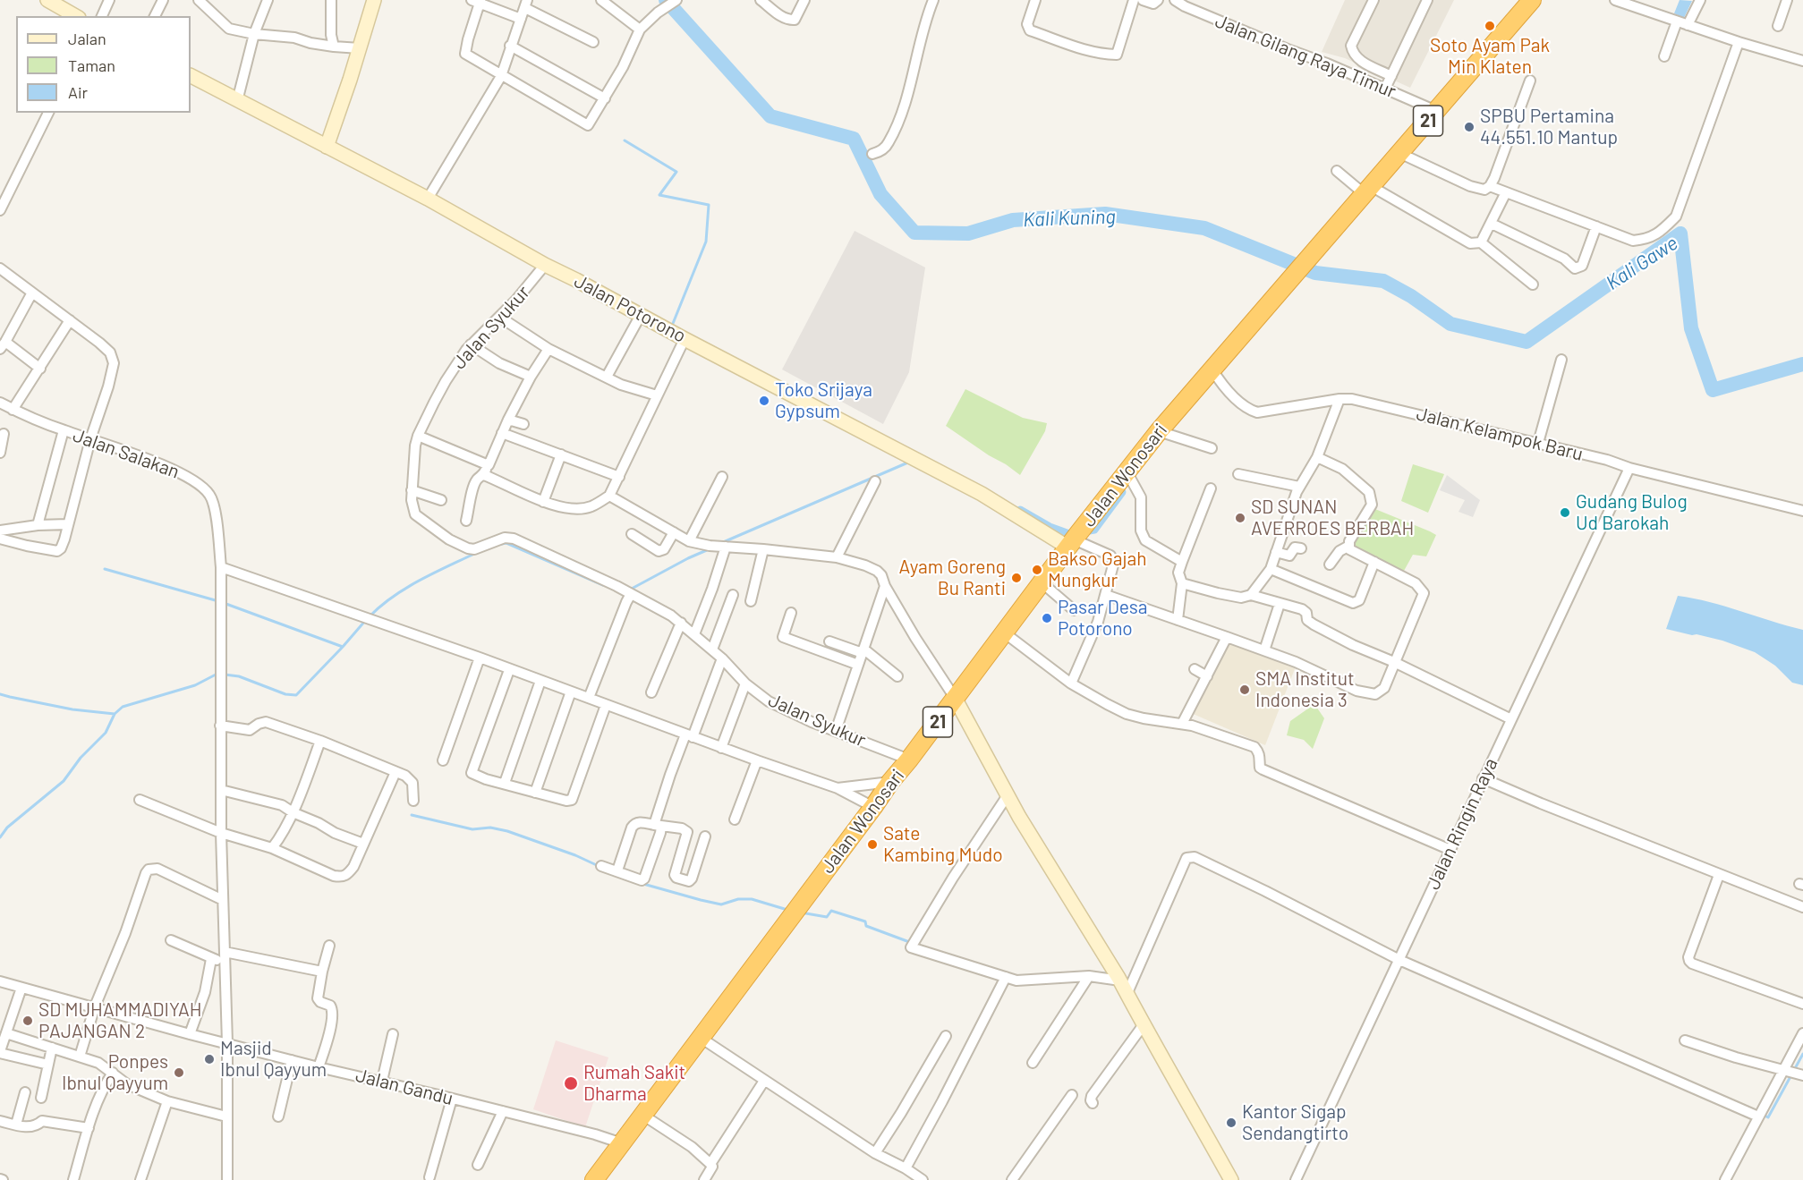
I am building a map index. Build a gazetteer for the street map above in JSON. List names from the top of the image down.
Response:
{
  "streets": {
    "highway": ["21", "Jalan Wonosari"],
    "street": [
      "Jalan Gilang Raya Timur",
      "Jalan Potorono",
      "Jalan Syukur",
      "Jalan Kelampok Baru",
      "Jalan Salakan",
      "Jalan Ringin Raya",
      "Jalan Gandu"
    ]
  },
  "crossings": [
    ["Jalan Gilang Raya Timur", "Jalan Wonosari"],
    ["Jalan Potorono", "Jalan Syukur"],
    ["Jalan Potorono", "Jalan Wonosari"],
    ["Jalan Syukur", "Jalan Wonosari"],
    ["Jalan Kelampok Baru", "Jalan Wonosari"],
    ["Jalan Kelampok Baru", "Jalan Ringin Raya"],
    ["Jalan Salakan", "Jalan Gandu"],
    ["Jalan Wonosari", "Jalan Gandu"]
  ],
  "water": ["Kali Kuning", "Kali Gawe"],
  "places": [
    "Soto Ayam Pak Min Klaten",
    "SPBU Pertamina 44.551.10 Mantup",
    "Toko Srijaya Gypsum",
    "Gudang Bulog Ud Barokah",
    "SD SUNAN AVERROES BERBAH",
    "Bakso Gajah Mungkur",
    "Ayam Goreng Bu Ranti",
    "Pasar Desa Potorono",
    "SMA Institut Indonesia 3",
    "Sate Kambing Mudo",
    "SD MUHAMMADIYAH PAJANGAN 2",
    "Masjid Ibnul Qayyum",
    "Ponpes Ibnul Qayyum",
    "Rumah Sakit Dharma",
    "Kantor Sigap Sendangtirto"
  ],
  "legend": ["Jalan", "Taman", "Air"]
}
